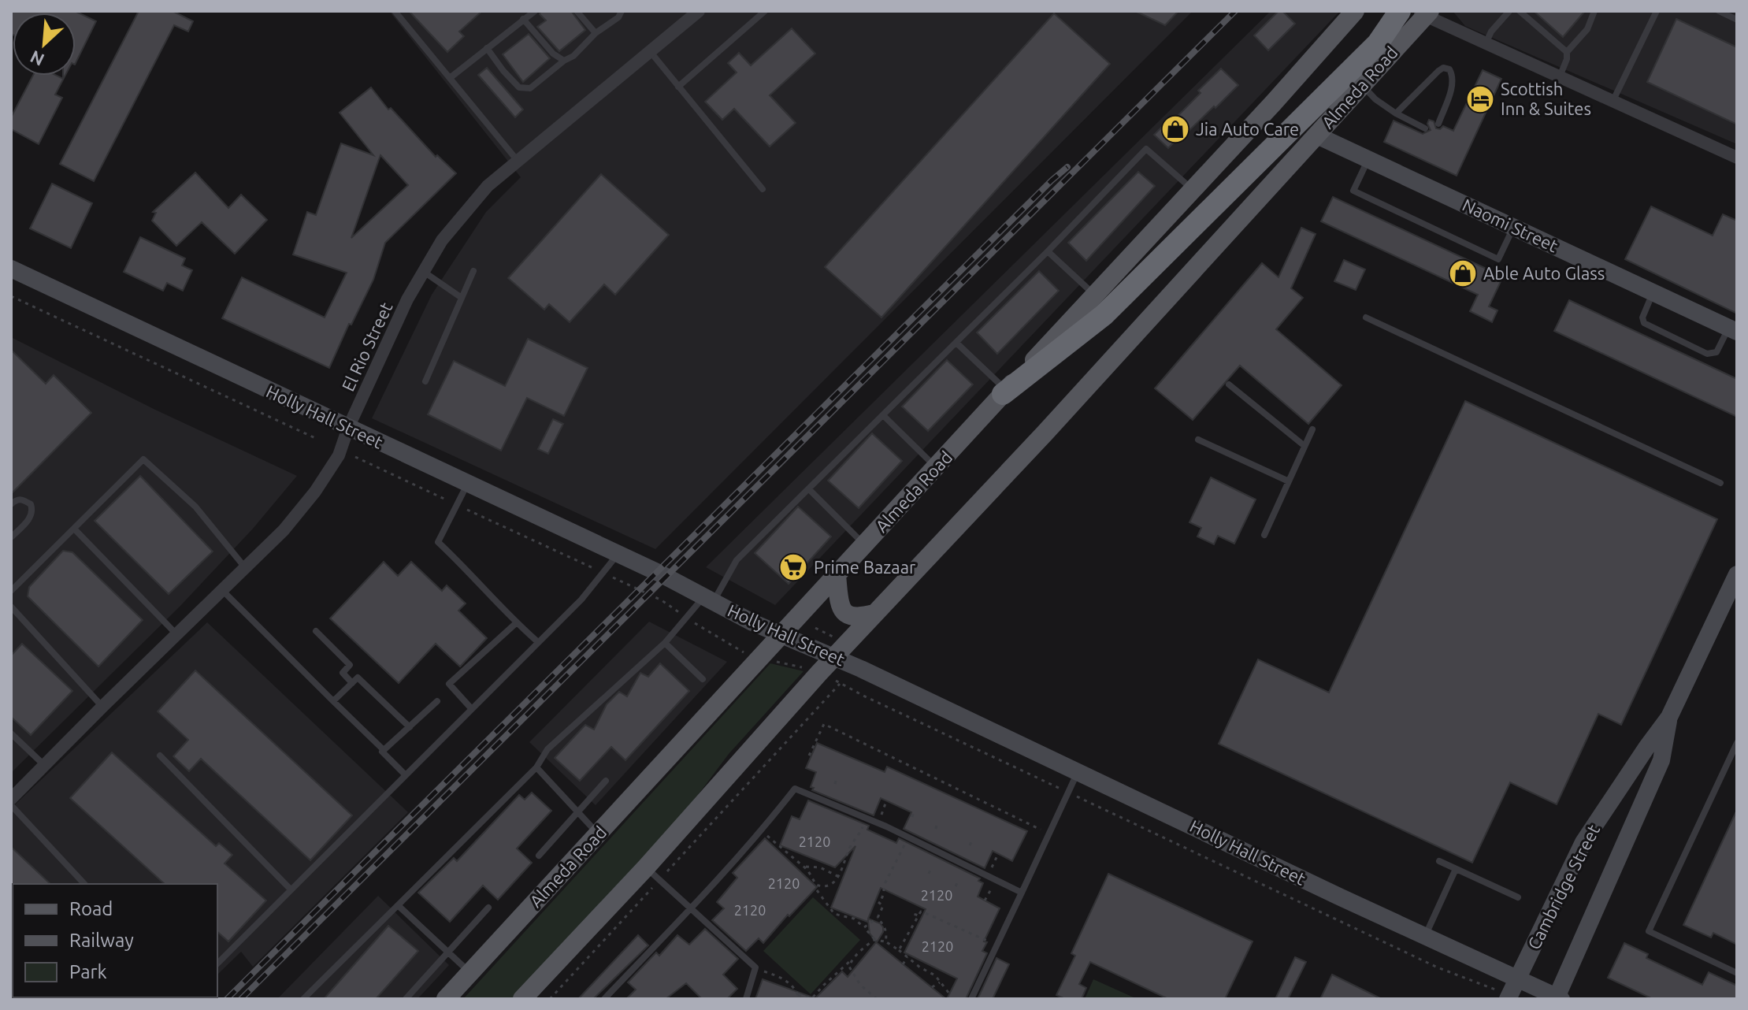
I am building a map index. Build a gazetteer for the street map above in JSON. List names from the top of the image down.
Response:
{
  "streets": {
    "main road": ["Almeda Road"],
    "street": [
      "Naomi Street",
      "El Rio Street",
      "Holly Hall Street",
      "Cambridge Street"
    ]
  },
  "crossings": [
    ["Almeda Road", "Naomi Street"],
    ["Almeda Road", "Holly Hall Street"],
    ["El Rio Street", "Holly Hall Street"],
    ["Holly Hall Street", "Cambridge Street"]
  ],
  "places": {
    "hotel": ["Scottish Inn & Suites"],
    "shop": ["Jia Auto Care", "Able Auto Glass"],
    "supermarket": ["Prime Bazaar"]
  },
  "house_numbers": [
    "2120",
    "2120",
    "2120",
    "2120",
    "2120"
  ],
  "legend": ["Road", "Railway", "Park"],
  "north": "bottom left"
}
